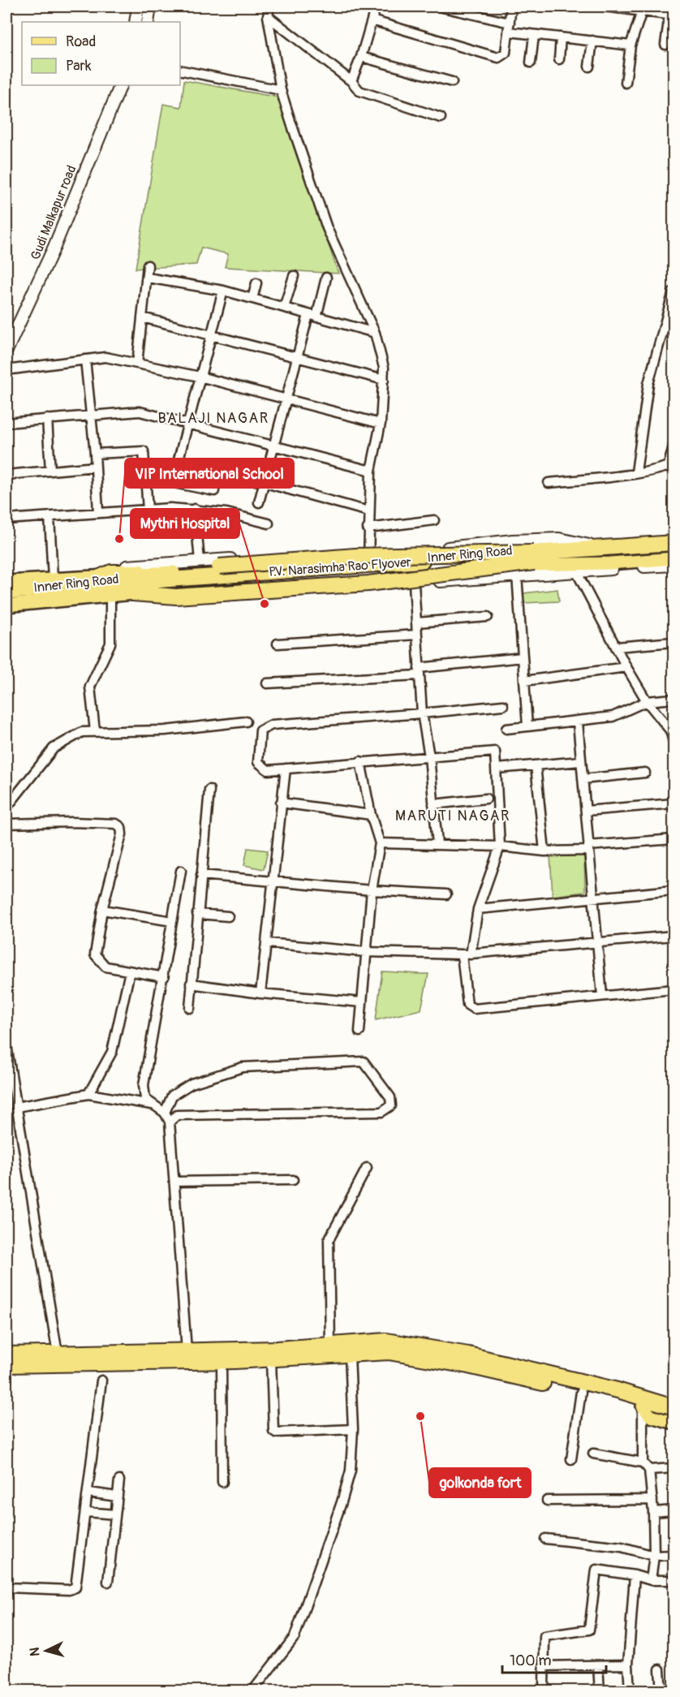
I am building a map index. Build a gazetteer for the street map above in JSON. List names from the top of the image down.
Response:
{
  "streets": {
    "highway": ["P.V. Narasimha Rao Flyover"],
    "main road": ["Inner Ring Road"],
    "street": ["Gudi Malkapur road"]
  },
  "crossings": [
    ["Inner Ring Road", "P.V. Narasimha Rao Flyover"]
  ],
  "districts": ["BALAJI NAGAR", "MARUTI NAGAR"],
  "places": ["VIP International School", "Mythri Hospital", "golkonda fort"],
  "legend": ["Road", "Park"],
  "scale_bar": "100 m",
  "north": "left"
}
